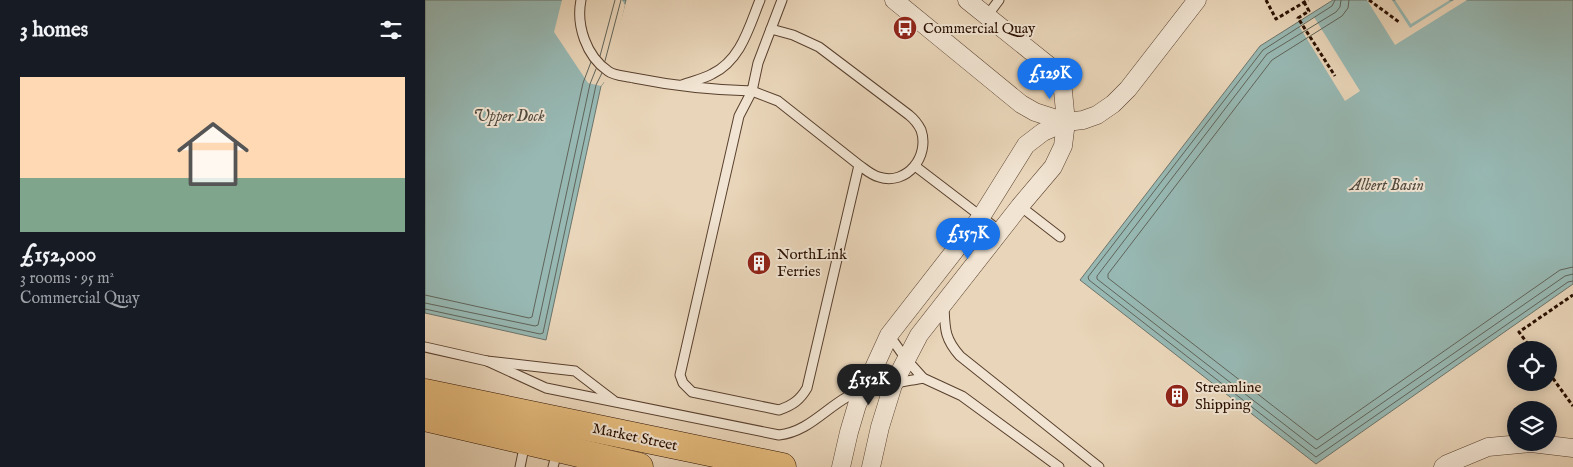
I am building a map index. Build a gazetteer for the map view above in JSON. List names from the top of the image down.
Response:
{
  "streets": {
    "main road": ["Market Street"]
  },
  "water": ["Upper Dock", "Albert Basin"],
  "places": {
    "bus stop": ["Commercial Quay"],
    "building": ["NorthLink Ferries", "Streamline Shipping"]
  },
  "page": {
    "heading": "3 homes",
    "price": ["£129K", "£157K", "£152K"],
    "list": [
      {
        "name": "£152,000",
        "note": "3 rooms · 95 m² · Commercial Quay"
      }
    ]
  }
}
